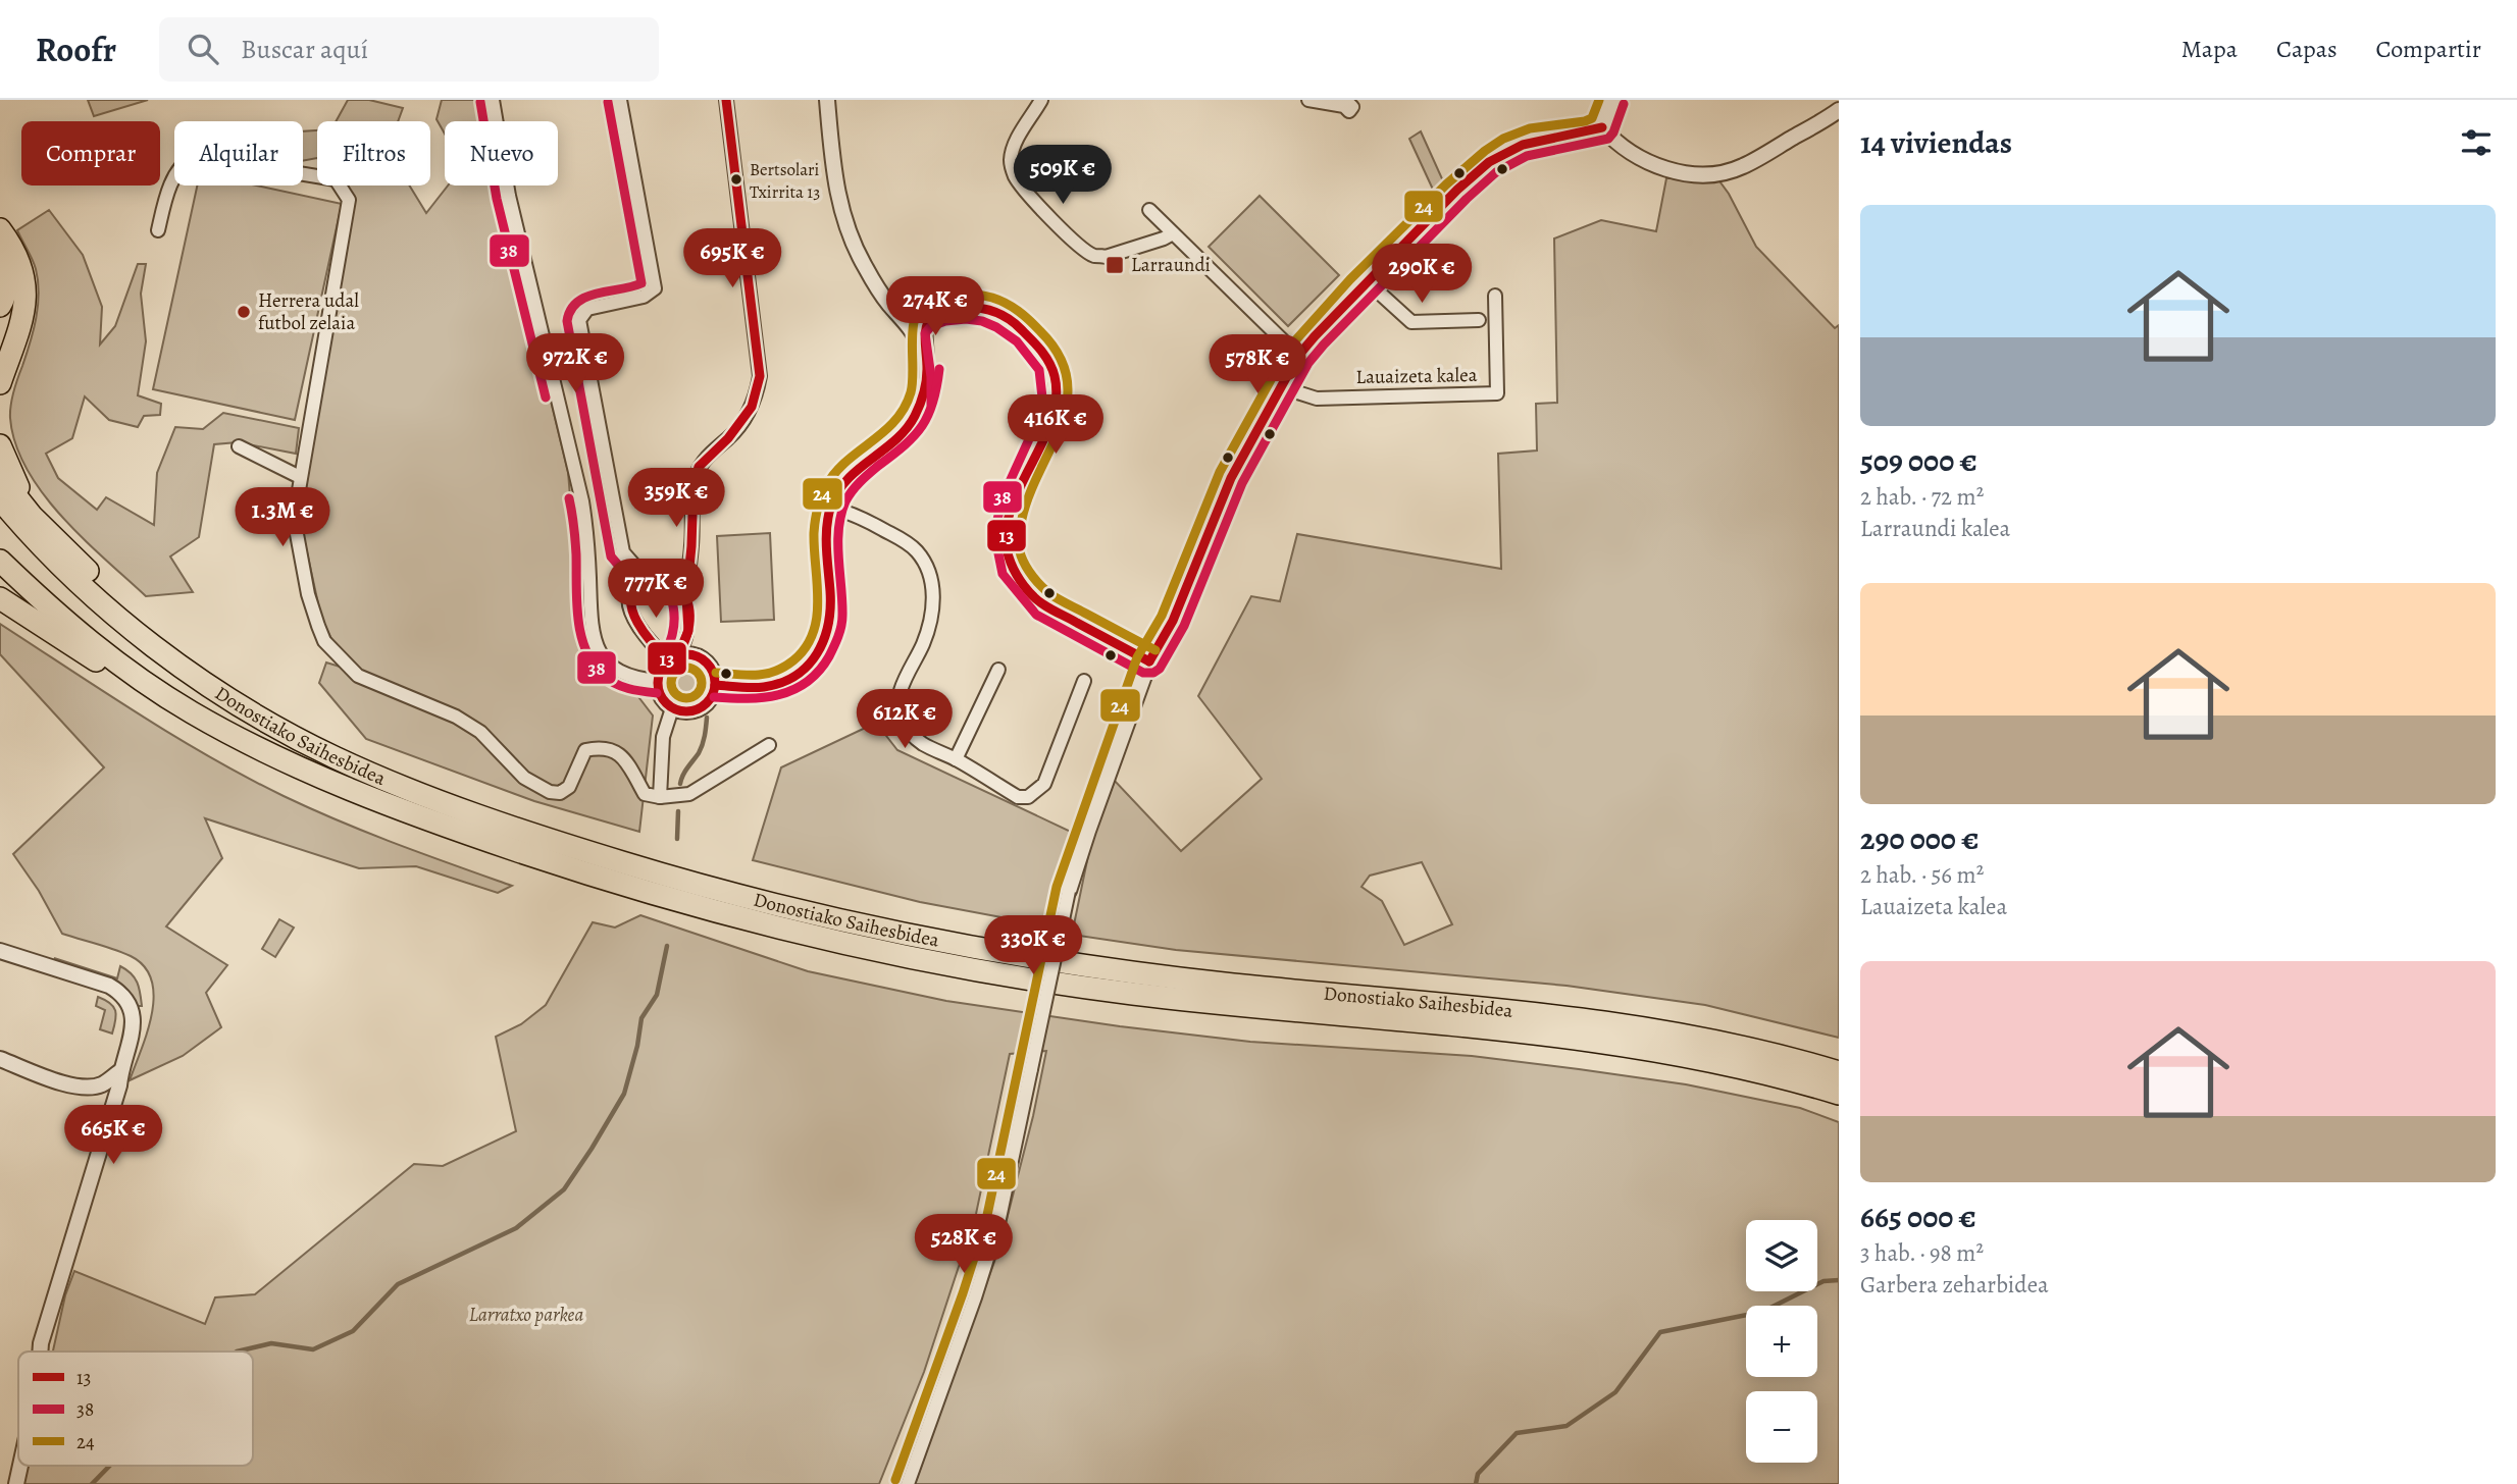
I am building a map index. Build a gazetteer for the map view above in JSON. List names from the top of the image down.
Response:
{
  "streets": {
    "highway": ["Donostiako Saihesbidea"],
    "street": ["Lauaizeta kalea"]
  },
  "parks": ["Larratxo parkea"],
  "places": {
    "other": ["Bertsolari Txirrita 13", "Herrera udal futbol zelaia"],
    "transit": ["Larraundi"]
  },
  "lines": ["transit line 13", "transit line 24", "transit line 38"],
  "legend": ["13", "38", "24"],
  "page": {
    "header": "Roofr",
    "search": "Buscar aquí",
    "nav": ["Mapa", "Capas", "Compartir"],
    "heading": "14 viviendas",
    "chip": [
      "Comprar",
      "Alquilar",
      "Filtros",
      "Nuevo"
    ],
    "price": [
      "509K €",
      "695K €",
      "290K €",
      "274K €",
      "972K €",
      "578K €",
      "416K €",
      "359K €",
      "1.3M €",
      "777K €",
      "612K €",
      "330K €",
      "665K €",
      "528K €"
    ],
    "list": [
      {
        "name": "509 000 €",
        "note": "2 hab. · 72 m² · Larraundi kalea"
      },
      {
        "name": "290 000 €",
        "note": "2 hab. · 56 m² · Lauaizeta kalea"
      },
      {
        "name": "665 000 €",
        "note": "3 hab. · 98 m² · Garbera zeharbidea"
      }
    ],
    "map_buttons": ["+", "−"]
  }
}
